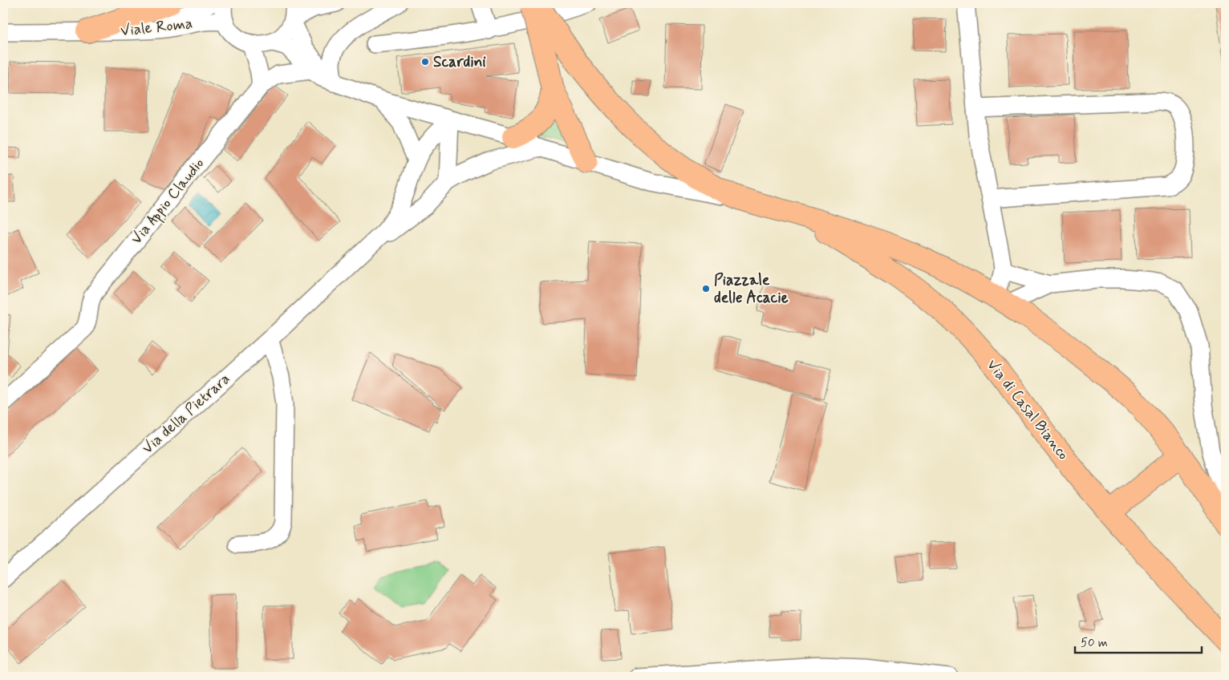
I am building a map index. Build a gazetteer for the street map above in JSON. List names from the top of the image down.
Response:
{
  "streets": {
    "main road": ["Via di Casal Bianco"],
    "street": ["Viale Roma", "Via Appio Claudio", "Via della Pietrara"]
  },
  "places": ["Scardini", "Piazzale delle Acacie"],
  "scale_bar": "50 m"
}
